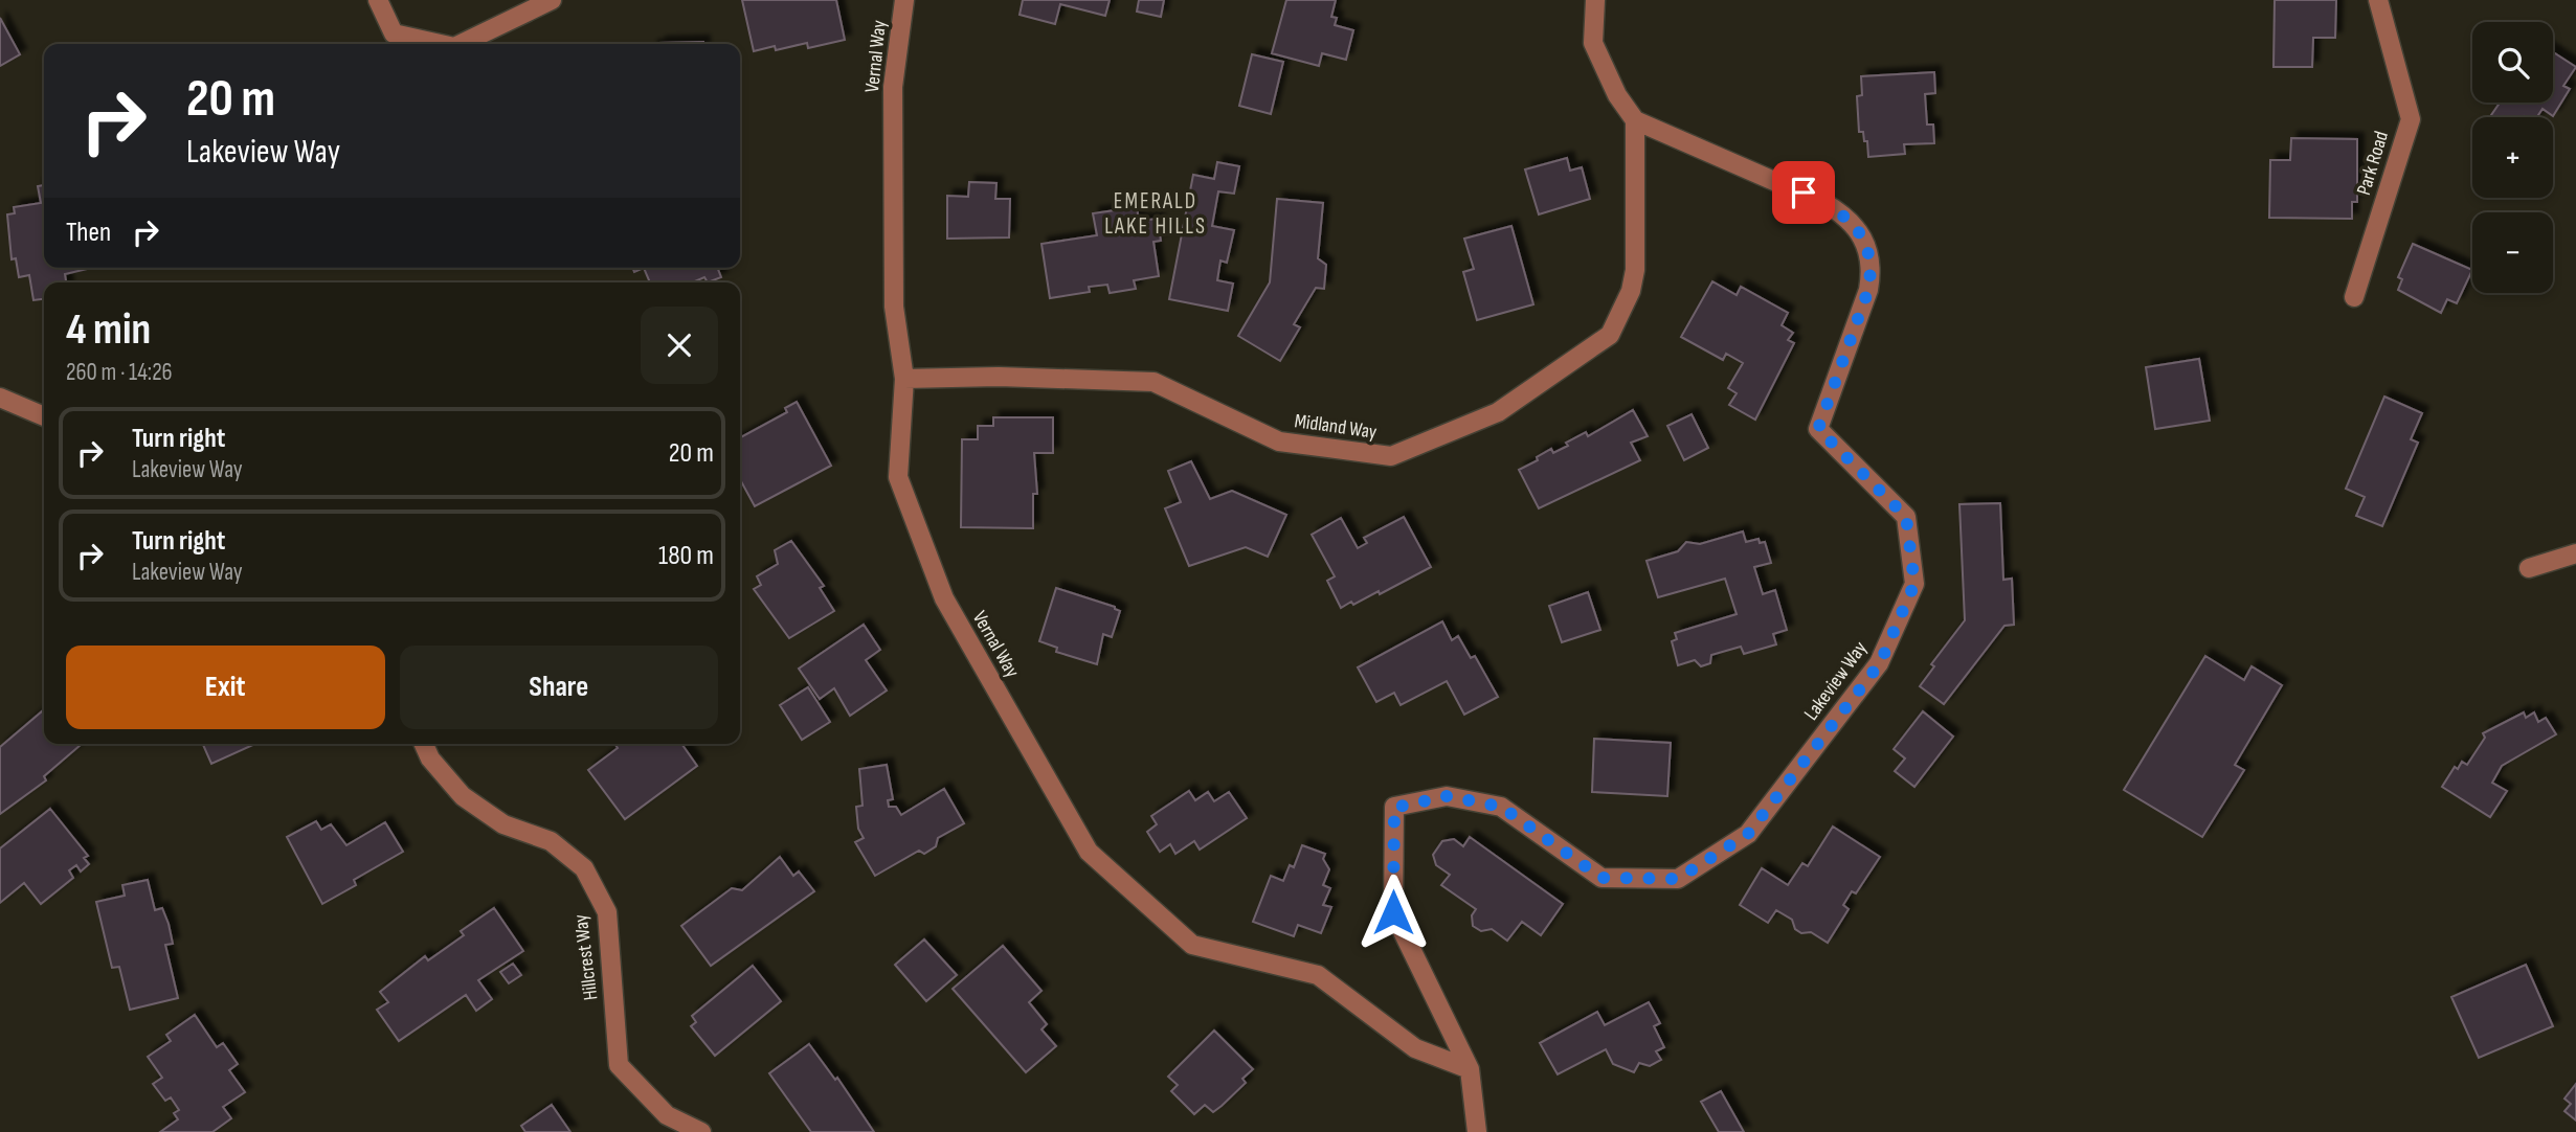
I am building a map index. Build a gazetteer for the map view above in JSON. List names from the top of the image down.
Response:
{
  "streets": {
    "street": [
      "Vernal Way",
      "Park Road",
      "Midland Way",
      "Lakeview Way",
      "Hillcrest Way"
    ]
  },
  "crossings": [
    ["Vernal Way", "Midland Way"],
    ["Vernal Way", "Lakeview Way"],
    ["Midland Way", "Lakeview Way"]
  ],
  "districts": ["EMERALD LAKE HILLS"],
  "page": {
    "map_buttons": ["+", "−"],
    "turn": ["20 m", "Lakeview Way"],
    "then": "Then",
    "heading": ["4 min", "260 m · 14:26"],
    "list": [
      {
        "name": "Turn right",
        "note": "Lakeview Way",
        "value": "20 m"
      },
      {
        "name": "Turn right",
        "note": "Lakeview Way",
        "value": "180 m"
      }
    ],
    "buttons": ["Exit", "Share"]
  }
}
